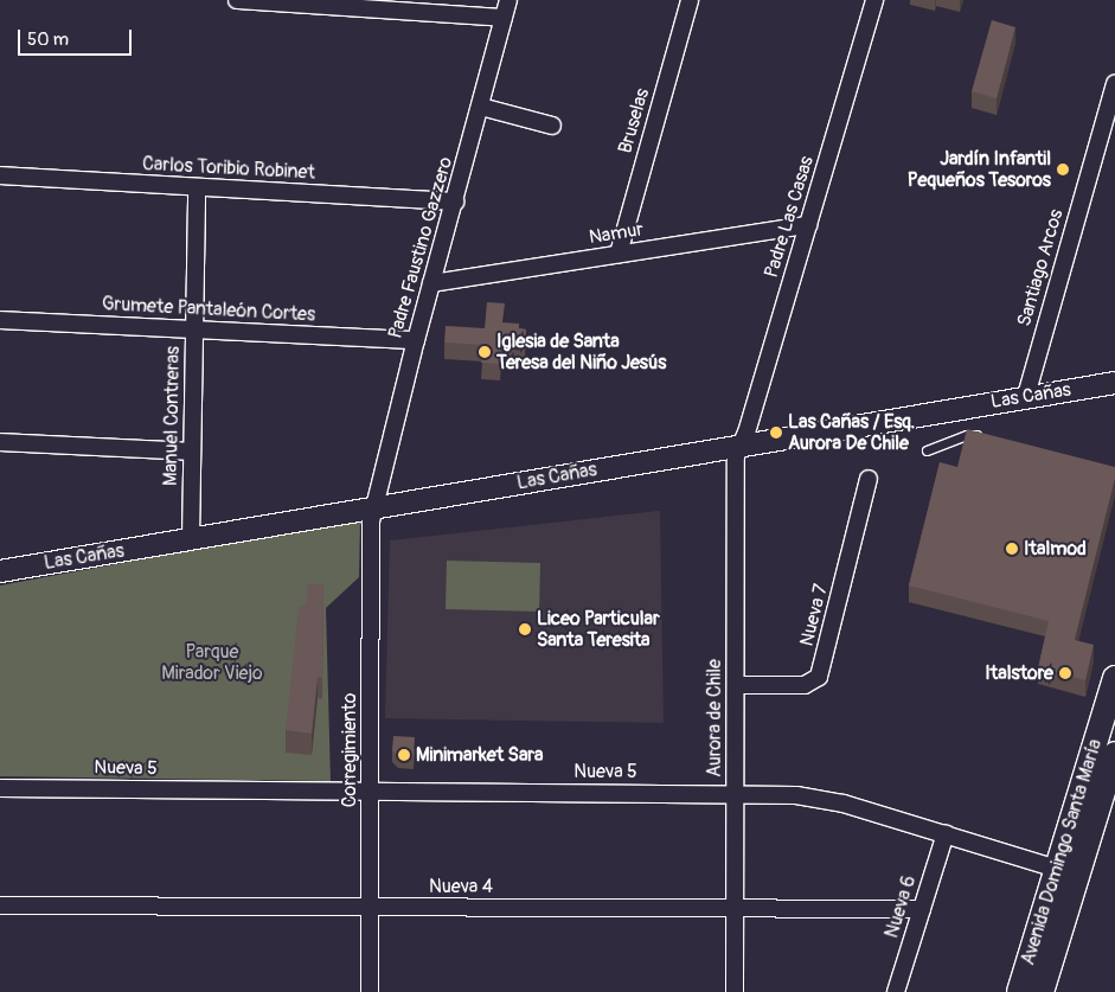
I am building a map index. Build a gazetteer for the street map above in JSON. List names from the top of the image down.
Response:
{
  "streets": {
    "main road": ["Avenida Domingo Santa María"],
    "street": [
      "Bruselas",
      "Carlos Toribio Robinet",
      "Padre Las Casas",
      "Namur",
      "Padre Faustino Gazzero",
      "Santiago Arcos",
      "Grumete Pantaleón Cortes",
      "Las Cañas",
      "Manuel Contreras",
      "Nueva 7",
      "Aurora de Chile",
      "Corregimiento",
      "Nueva 5",
      "Nueva 4",
      "Nueva 6"
    ]
  },
  "crossings": [
    ["Bruselas", "Namur"],
    ["Carlos Toribio Robinet", "Padre Faustino Gazzero"],
    ["Carlos Toribio Robinet", "Manuel Contreras"],
    ["Padre Las Casas", "Namur"],
    ["Padre Las Casas", "Las Cañas"],
    ["Padre Las Casas", "Aurora de Chile"],
    ["Namur", "Padre Faustino Gazzero"],
    ["Padre Faustino Gazzero", "Grumete Pantaleón Cortes"],
    ["Padre Faustino Gazzero", "Las Cañas"],
    ["Padre Faustino Gazzero", "Corregimiento"],
    ["Santiago Arcos", "Las Cañas"],
    ["Grumete Pantaleón Cortes", "Manuel Contreras"],
    ["Las Cañas", "Manuel Contreras"],
    ["Las Cañas", "Aurora de Chile"],
    ["Las Cañas", "Corregimiento"],
    ["Nueva 7", "Aurora de Chile"],
    ["Aurora de Chile", "Nueva 5"],
    ["Aurora de Chile", "Nueva 4"],
    ["Corregimiento", "Nueva 5"],
    ["Corregimiento", "Nueva 4"],
    ["Nueva 5", "Avenida Domingo Santa María"],
    ["Nueva 5", "Nueva 6"],
    ["Nueva 4", "Nueva 6"]
  ],
  "parks": ["Parque Mirador Viejo"],
  "places": [
    "Jardín Infantil Pequeños Tesoros",
    "Iglesia de Santa Teresa del Niño Jesús",
    "Las Cañas / Esq. Aurora De Chile",
    "Italmod",
    "Liceo Particular Santa Teresita",
    "Italstore",
    "Minimarket Sara"
  ],
  "scale_bar": "50 m"
}
